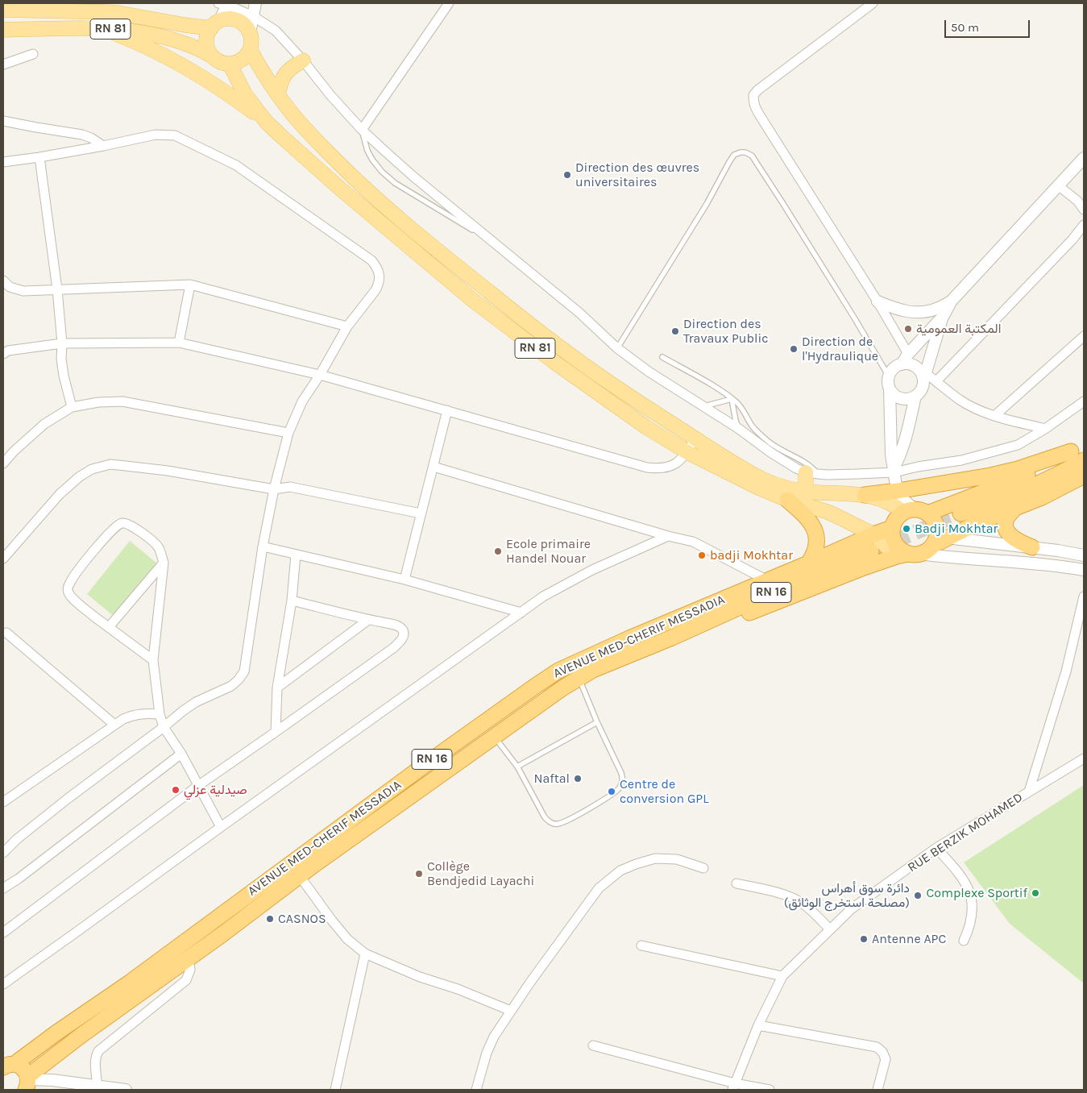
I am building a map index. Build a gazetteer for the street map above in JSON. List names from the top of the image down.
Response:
{
  "streets": {
    "highway": ["RN 16", "AVENUE MED-CHERIF MESSADIA"],
    "main road": ["RN 81"],
    "street": ["RUE BERZIK MOHAMED"]
  },
  "crossings": [
    ["RN 81", "AVENUE MED-CHERIF MESSADIA"],
    ["RN 16", "AVENUE MED-CHERIF MESSADIA"]
  ],
  "places": [
    "Direction des œuvres universitaires",
    "المكتبة العمومية",
    "Direction des Travaux Public",
    "Direction de l'Hydraulique",
    "Badji Mokhtar",
    "Ecole primaire Handel Nouar",
    "badji Mokhtar",
    "Naftal",
    "صيدلية عزلي",
    "Centre de conversion GPL",
    "Collège Bendjedid Layachi",
    "Complexe Sportif",
    "دائرة سوق أهراس (مصلحة استخرج الوثائق)",
    "CASNOS",
    "Antenne APC"
  ],
  "scale_bar": "50 m"
}
